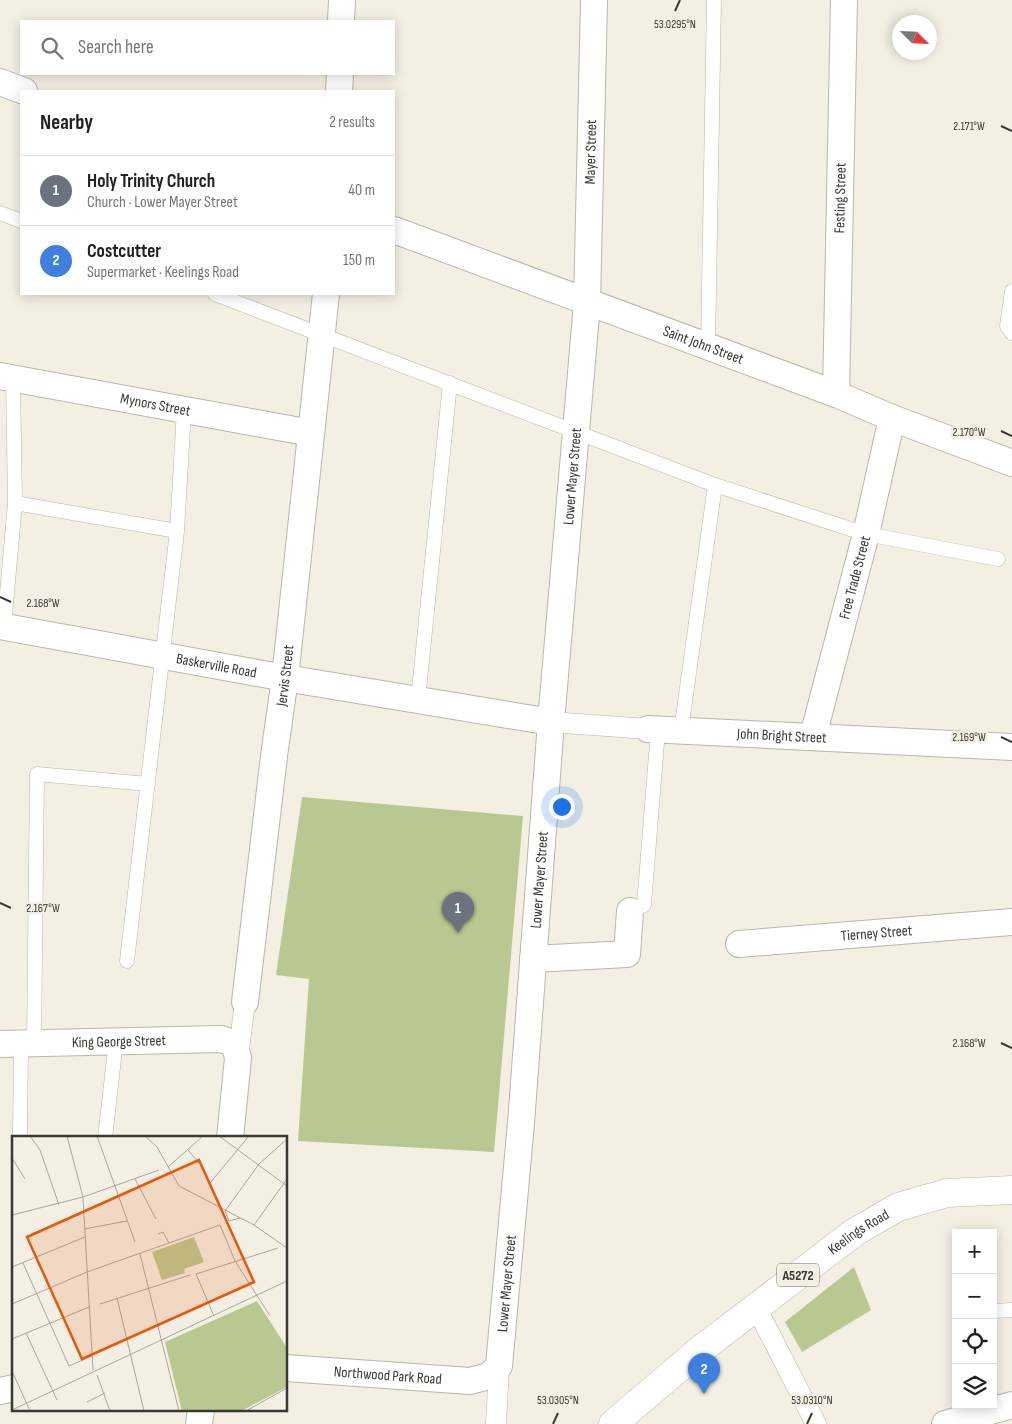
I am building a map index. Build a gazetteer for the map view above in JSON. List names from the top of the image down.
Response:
{
  "streets": {
    "main road": ["Keelings Road", "A5272"],
    "street": [
      "Mayer Street",
      "Festing Street",
      "Saint John Street",
      "Mynors Street",
      "Lower Mayer Street",
      "Free Trade Street",
      "Baskerville Road",
      "Jervis Street",
      "John Bright Street",
      "Tierney Street",
      "King George Street",
      "Northwood Park Road"
    ]
  },
  "crossings": [
    ["Mayer Street", "Saint John Street"],
    ["Mayer Street", "Lower Mayer Street"],
    ["Festing Street", "Saint John Street"],
    ["Saint John Street", "Lower Mayer Street"],
    ["Saint John Street", "Free Trade Street"],
    ["Mynors Street", "Jervis Street"],
    ["Lower Mayer Street", "Baskerville Road"],
    ["Lower Mayer Street", "John Bright Street"],
    ["Lower Mayer Street", "Northwood Park Road"],
    ["Free Trade Street", "John Bright Street"],
    ["Baskerville Road", "Jervis Street"],
    ["Baskerville Road", "John Bright Street"],
    ["Jervis Street", "King George Street"]
  ],
  "north": "bottom right",
  "page": {
    "search": "Search here",
    "heading": ["Nearby", "2 results"],
    "list": [
      {
        "mark": "1",
        "name": "Holy Trinity Church",
        "note": "Church · Lower Mayer Street",
        "value": "40 m"
      },
      {
        "mark": "2",
        "name": "Costcutter",
        "note": "Supermarket · Keelings Road",
        "value": "150 m"
      }
    ],
    "pins": ["1", "2"],
    "map_buttons": ["+", "−"]
  },
  "coordinates": [
    "53.0295°N",
    "2.171°W",
    "2.170°W",
    "2.168°W",
    "2.169°W",
    "2.167°W",
    "53.0305°N",
    "53.0310°N"
  ]
}
